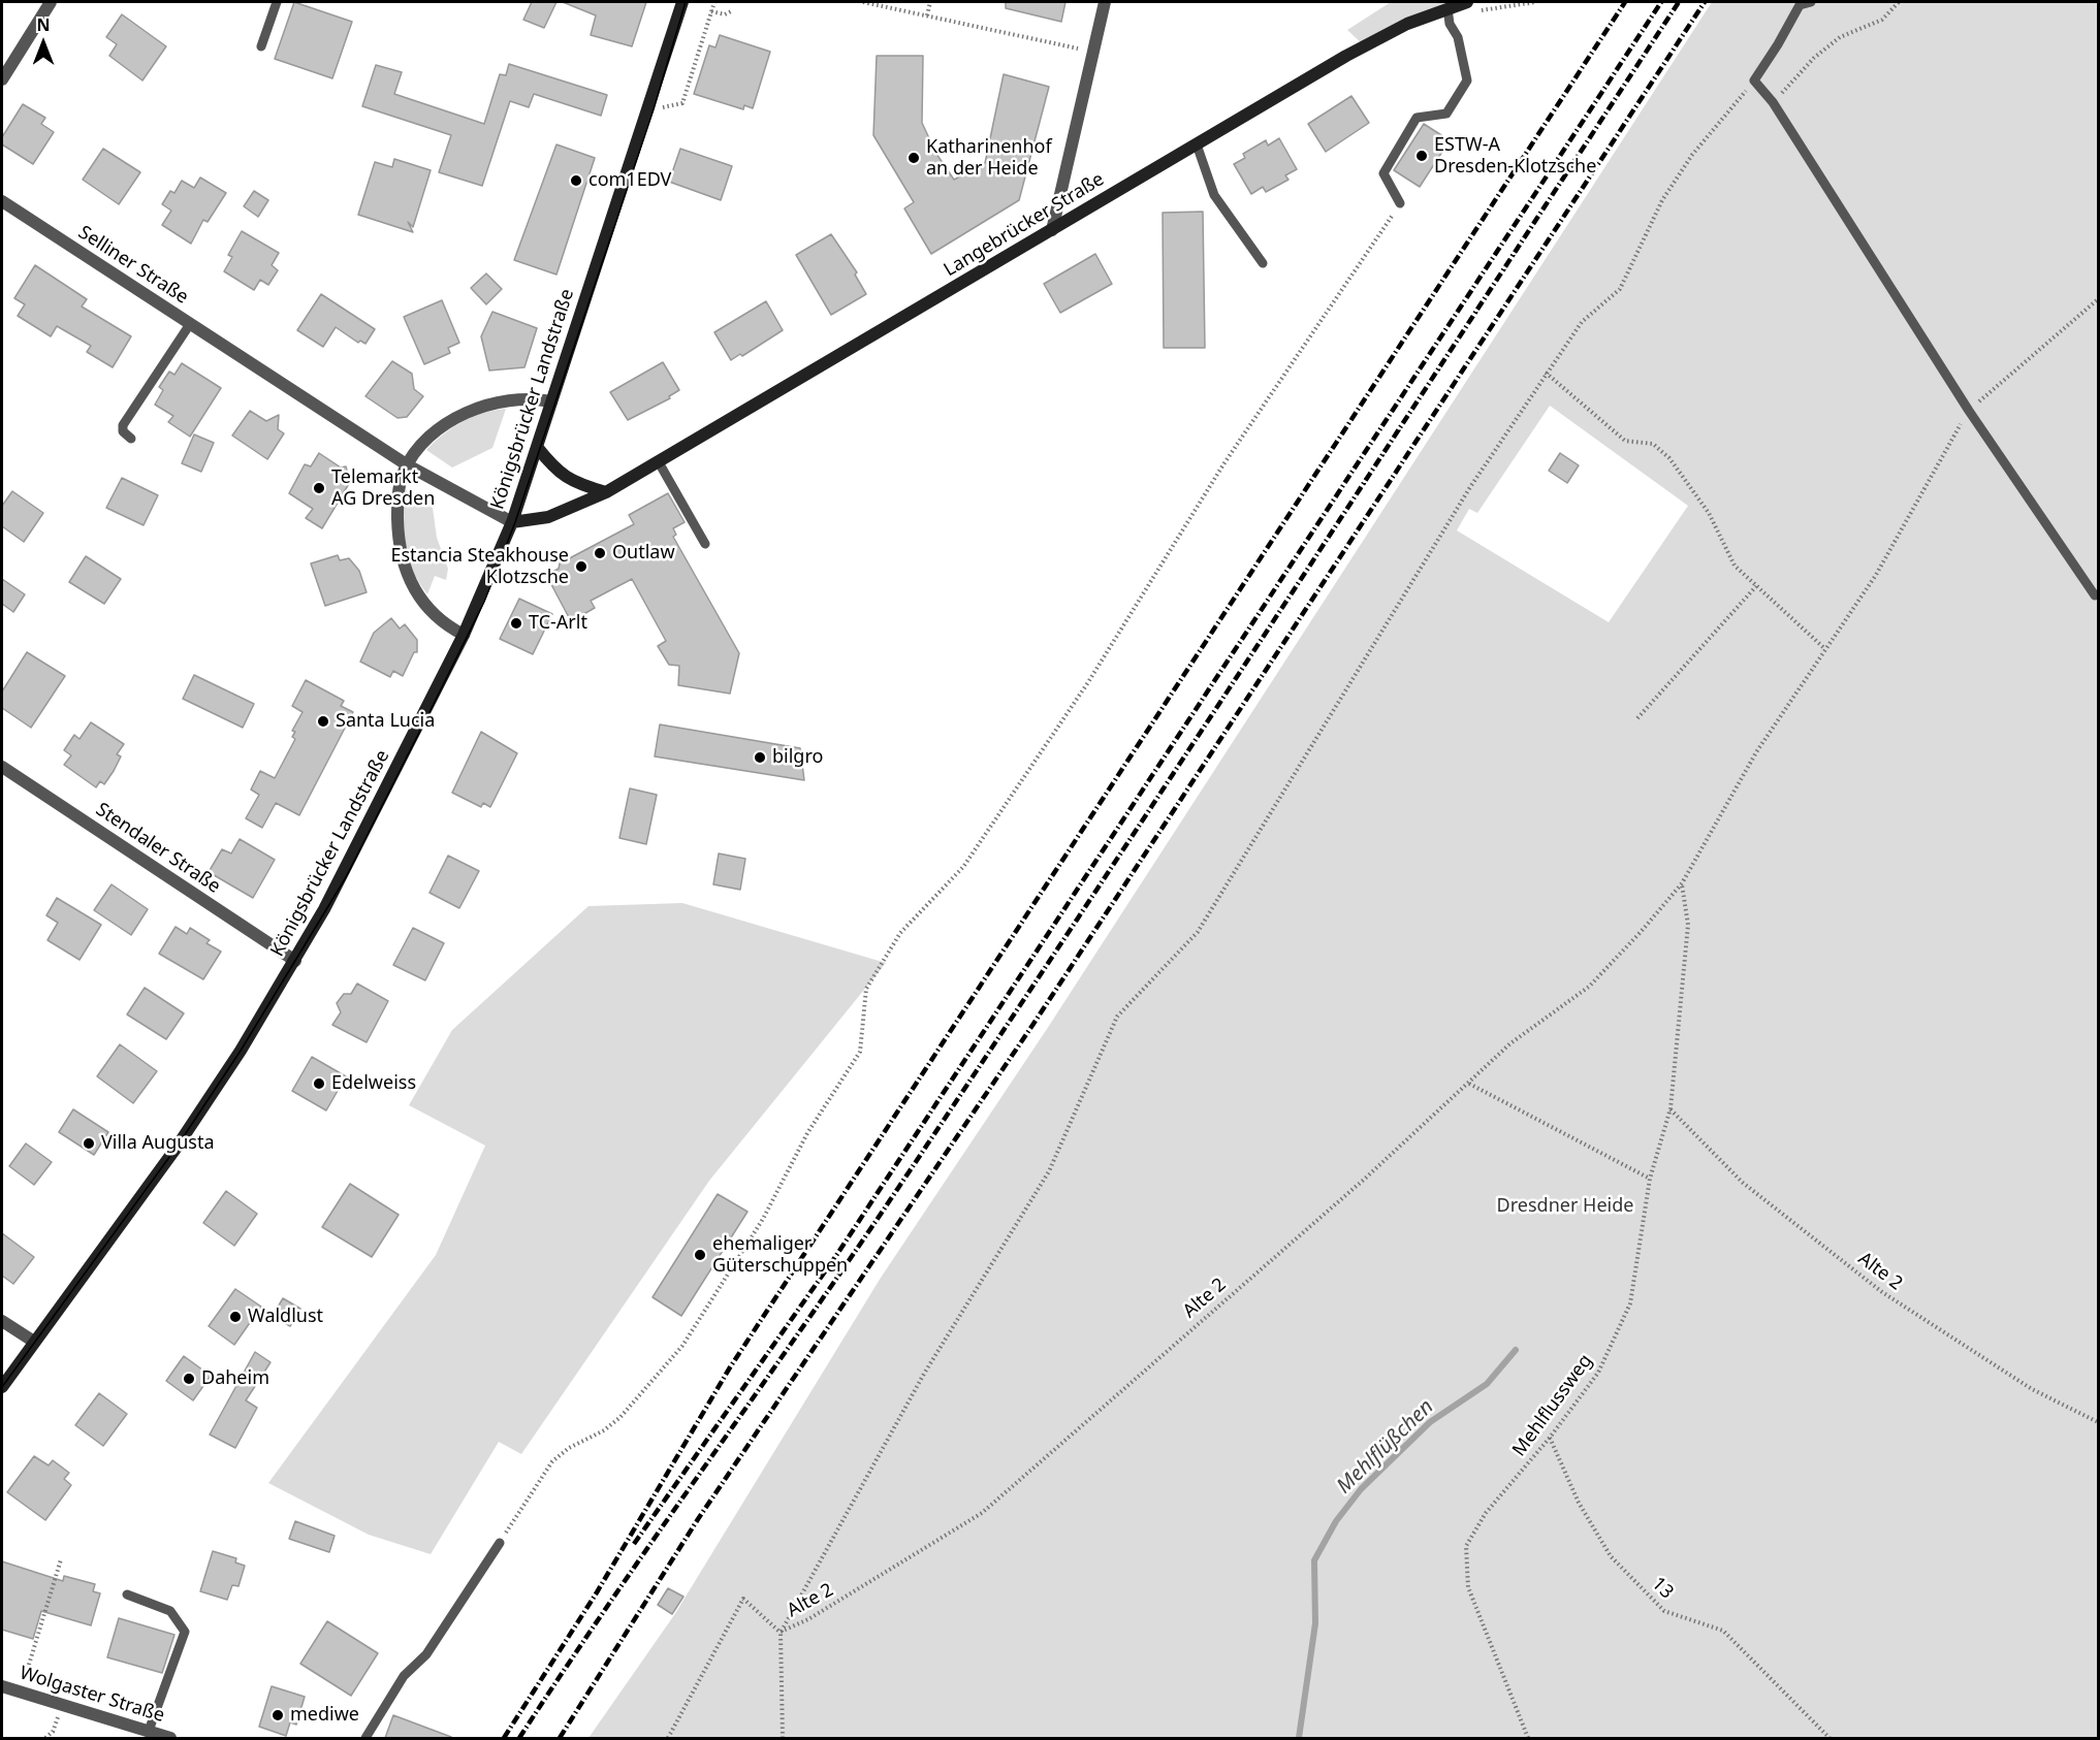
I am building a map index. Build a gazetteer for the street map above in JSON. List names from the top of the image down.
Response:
{
  "streets": {
    "main road": ["Langebrücker Straße", "Königsbrücker Landstraße"],
    "street": ["Selliner Straße", "Stendaler Straße", "Wolgaster Straße"],
    "path": ["Alte 2", "Mehlflussweg", "13"]
  },
  "crossings": [
    ["Langebrücker Straße", "Selliner Straße"],
    ["Langebrücker Straße", "Königsbrücker Landstraße"],
    ["Selliner Straße", "Königsbrücker Landstraße"],
    ["Königsbrücker Landstraße", "Stendaler Straße"],
    ["Alte 2", "Mehlflussweg"],
    ["Mehlflussweg", "13"]
  ],
  "water": ["Mehlflüßchen"],
  "parks": ["Dresdner Heide"],
  "places": [
    "ESTW-A Dresden-Klotzsche",
    "Katharinenhof an der Heide",
    "com1EDV",
    "Telemarkt AG Dresden",
    "Outlaw",
    "Estancia Steakhouse Klotzsche",
    "TC-Arlt",
    "Santa Lucia",
    "bilgro",
    "Edelweiss",
    "Villa Augusta",
    "ehemaliger Güterschuppen",
    "Waldlust",
    "Daheim",
    "mediwe"
  ],
  "north": "top"
}
